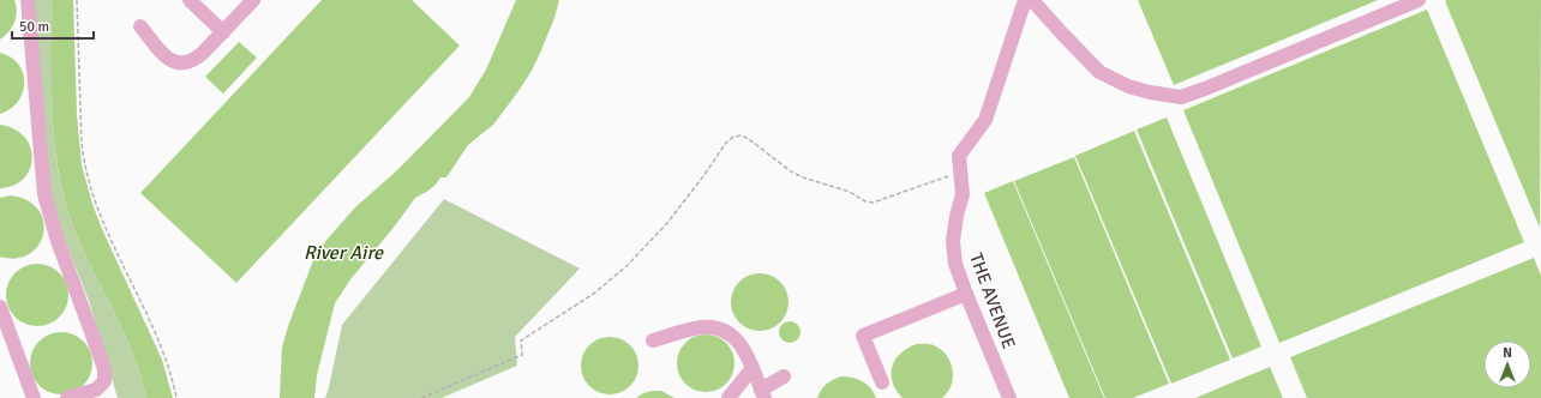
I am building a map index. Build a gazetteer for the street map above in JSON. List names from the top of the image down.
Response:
{
  "streets": {
    "street": ["THE AVENUE"]
  },
  "water": ["River Aire"],
  "scale_bar": "50 m",
  "north": "top"
}
